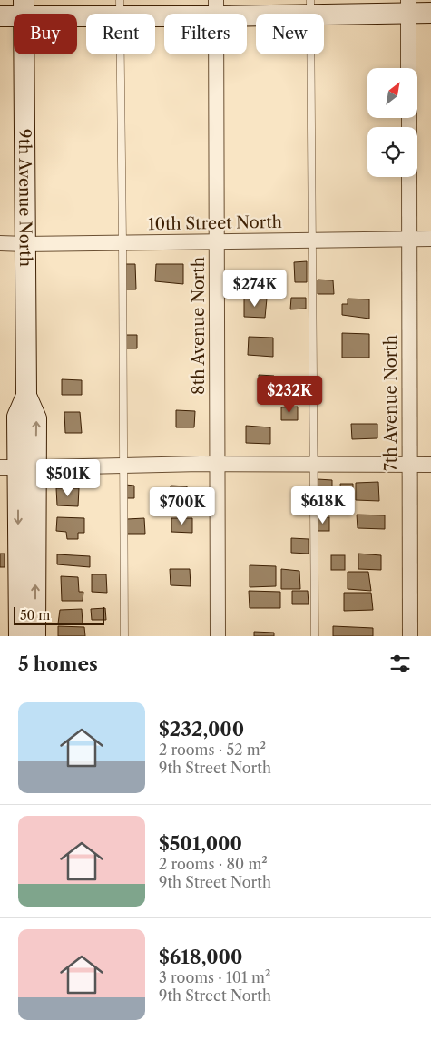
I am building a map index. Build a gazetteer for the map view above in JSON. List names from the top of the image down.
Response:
{
  "streets": {
    "main road": ["9th Avenue North"],
    "street": ["10th Street North", "8th Avenue North", "7th Avenue North"]
  },
  "crossings": [
    ["9th Avenue North", "10th Street North"],
    ["10th Street North", "8th Avenue North"],
    ["10th Street North", "7th Avenue North"]
  ],
  "scale_bar": "50 m",
  "north": "top right",
  "page": {
    "chip": [
      "Buy",
      "Rent",
      "Filters",
      "New"
    ],
    "price": [
      "$274K",
      "$232K",
      "$501K",
      "$618K",
      "$700K"
    ],
    "scale": "50 m",
    "heading": "5 homes",
    "list": [
      {
        "name": "$232,000",
        "note": "2 rooms · 52 m² · 9th Street North"
      },
      {
        "name": "$501,000",
        "note": "2 rooms · 80 m² · 9th Street North"
      },
      {
        "name": "$618,000",
        "note": "3 rooms · 101 m² · 9th Street North"
      }
    ]
  }
}
